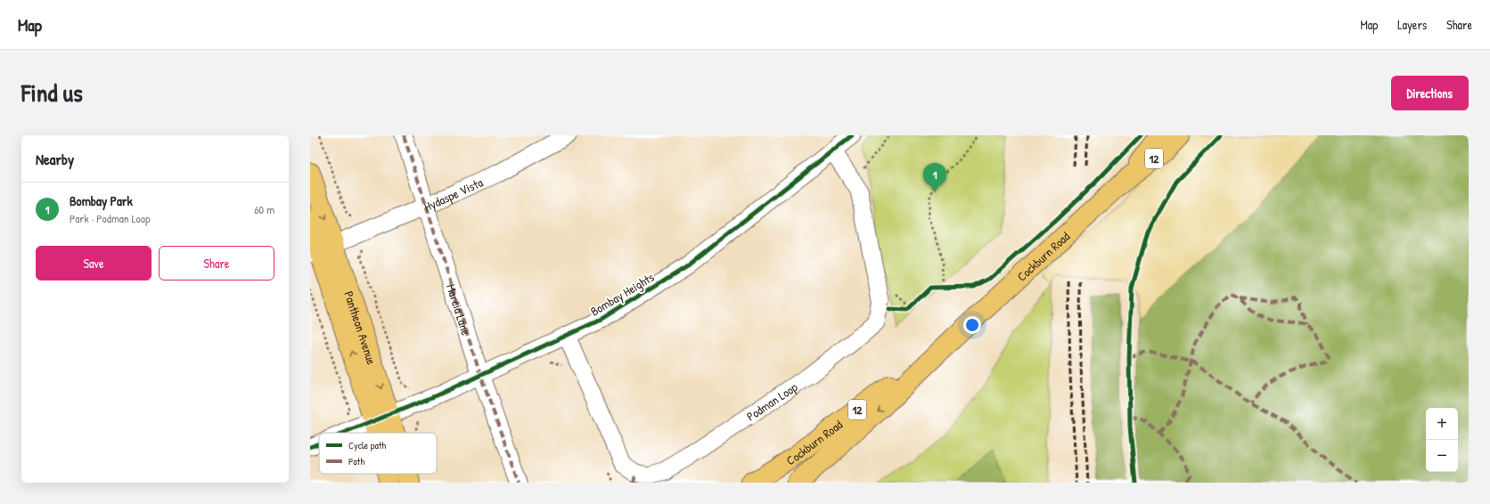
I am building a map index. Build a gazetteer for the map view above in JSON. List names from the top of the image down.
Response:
{
  "streets": {
    "main road": ["12", "Cockburn Road", "Pantheon Avenue"],
    "street": [
      "Hydaspe Vista",
      "Bombay Heights",
      "Marcia Lane",
      "Podman Loop"
    ]
  },
  "crossings": [
    ["Hydaspe Vista", "Marcia Lane"],
    ["Hydaspe Vista", "Pantheon Avenue"],
    ["Bombay Heights", "Marcia Lane"],
    ["Bombay Heights", "Pantheon Avenue"],
    ["Bombay Heights", "Podman Loop"]
  ],
  "legend": ["Cycle path", "Path"],
  "page": {
    "header": "Map",
    "nav": ["Map", "Layers", "Share"],
    "title": "Find us",
    "buttons": [
      "Directions",
      ["Save", "Share"]
    ],
    "heading": "Nearby",
    "pins": "1",
    "list": [
      {
        "mark": "1",
        "name": "Bombay Park",
        "note": "Park · Podman Loop",
        "value": "60 m"
      }
    ],
    "map_buttons": ["+", "−"]
  }
}
